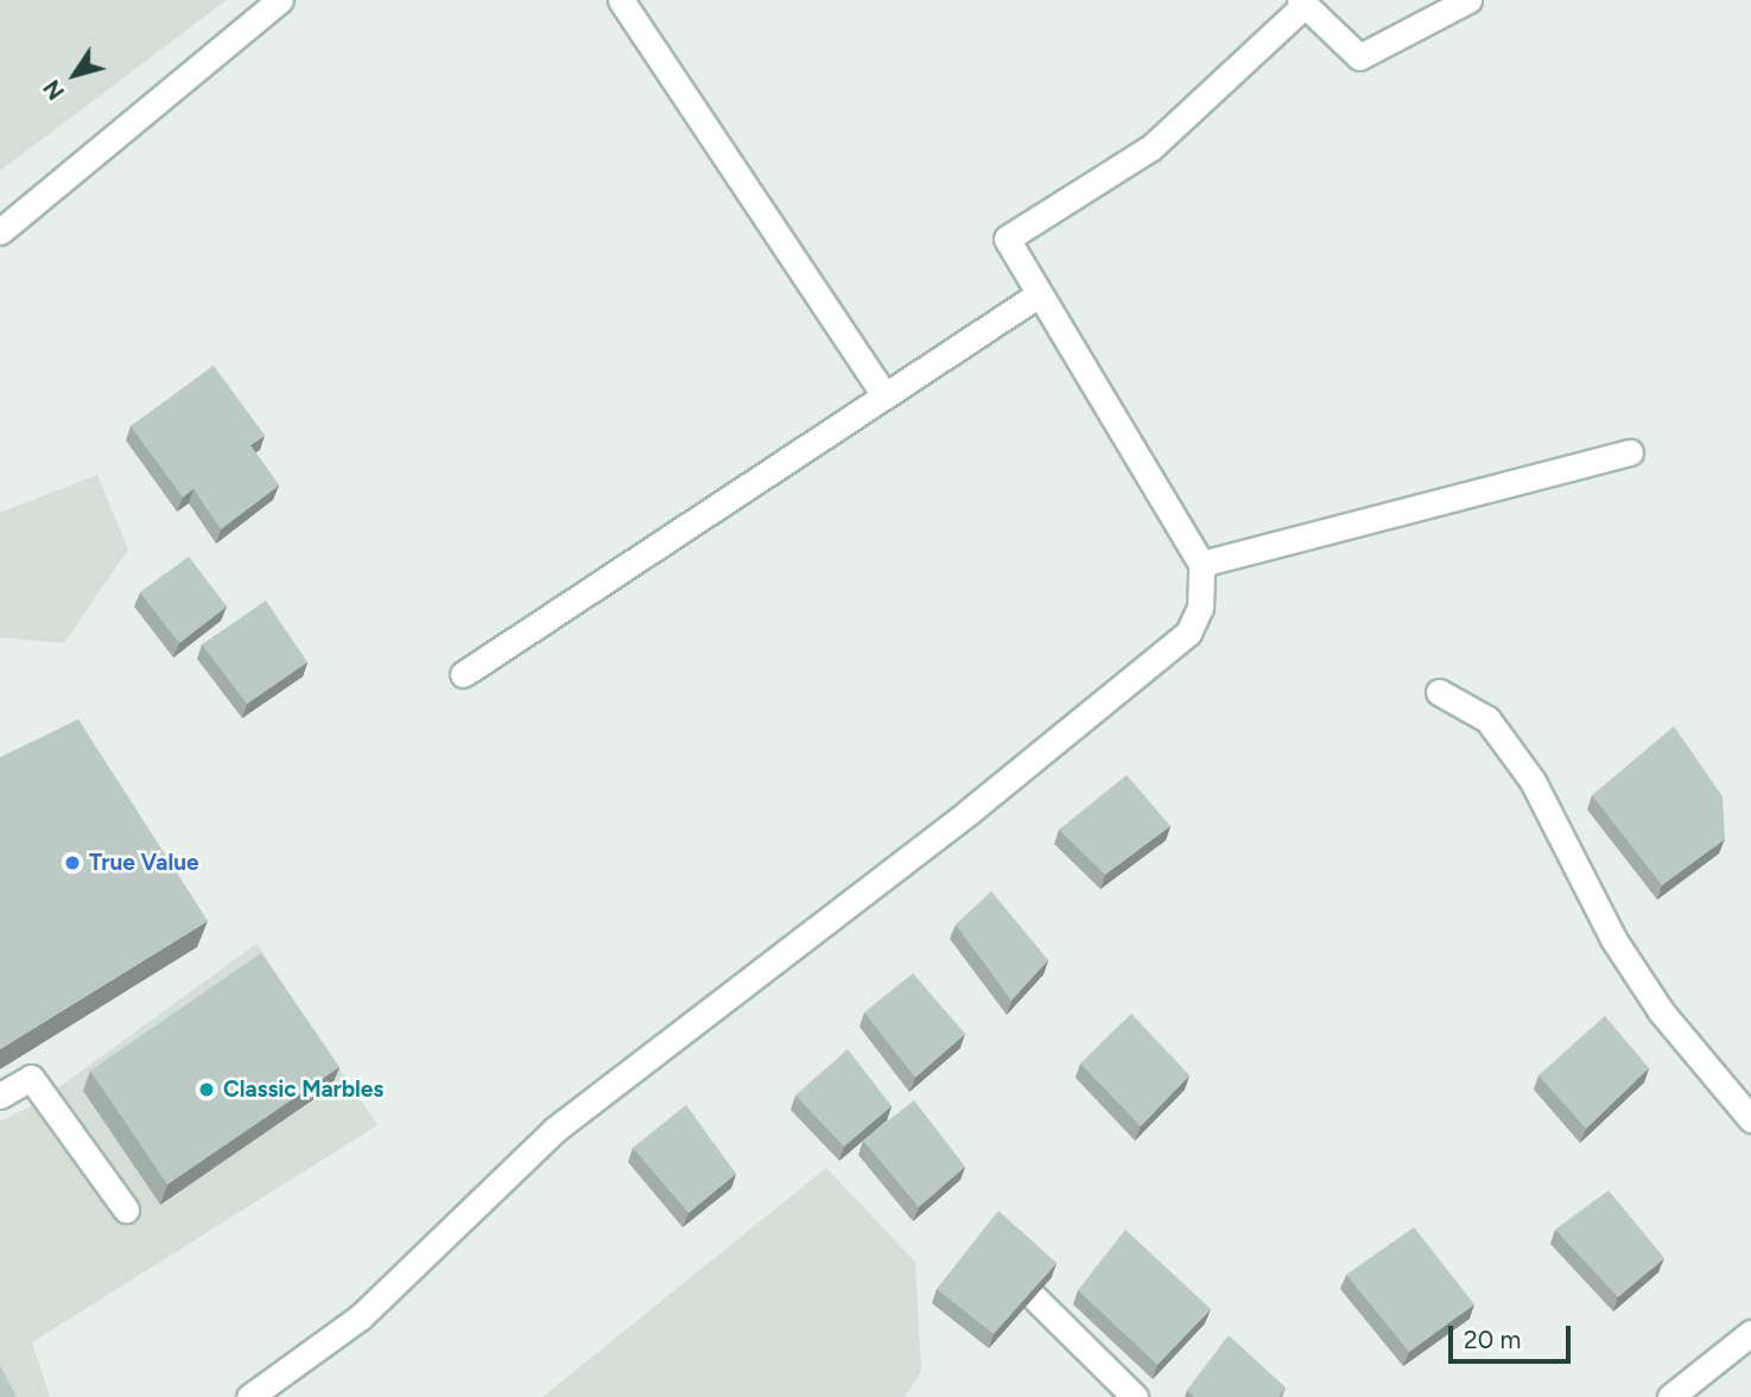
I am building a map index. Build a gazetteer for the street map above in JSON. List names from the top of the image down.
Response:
{
  "places": ["True Value", "Classic Marbles"],
  "scale_bar": "20 m",
  "north": "bottom left"
}
